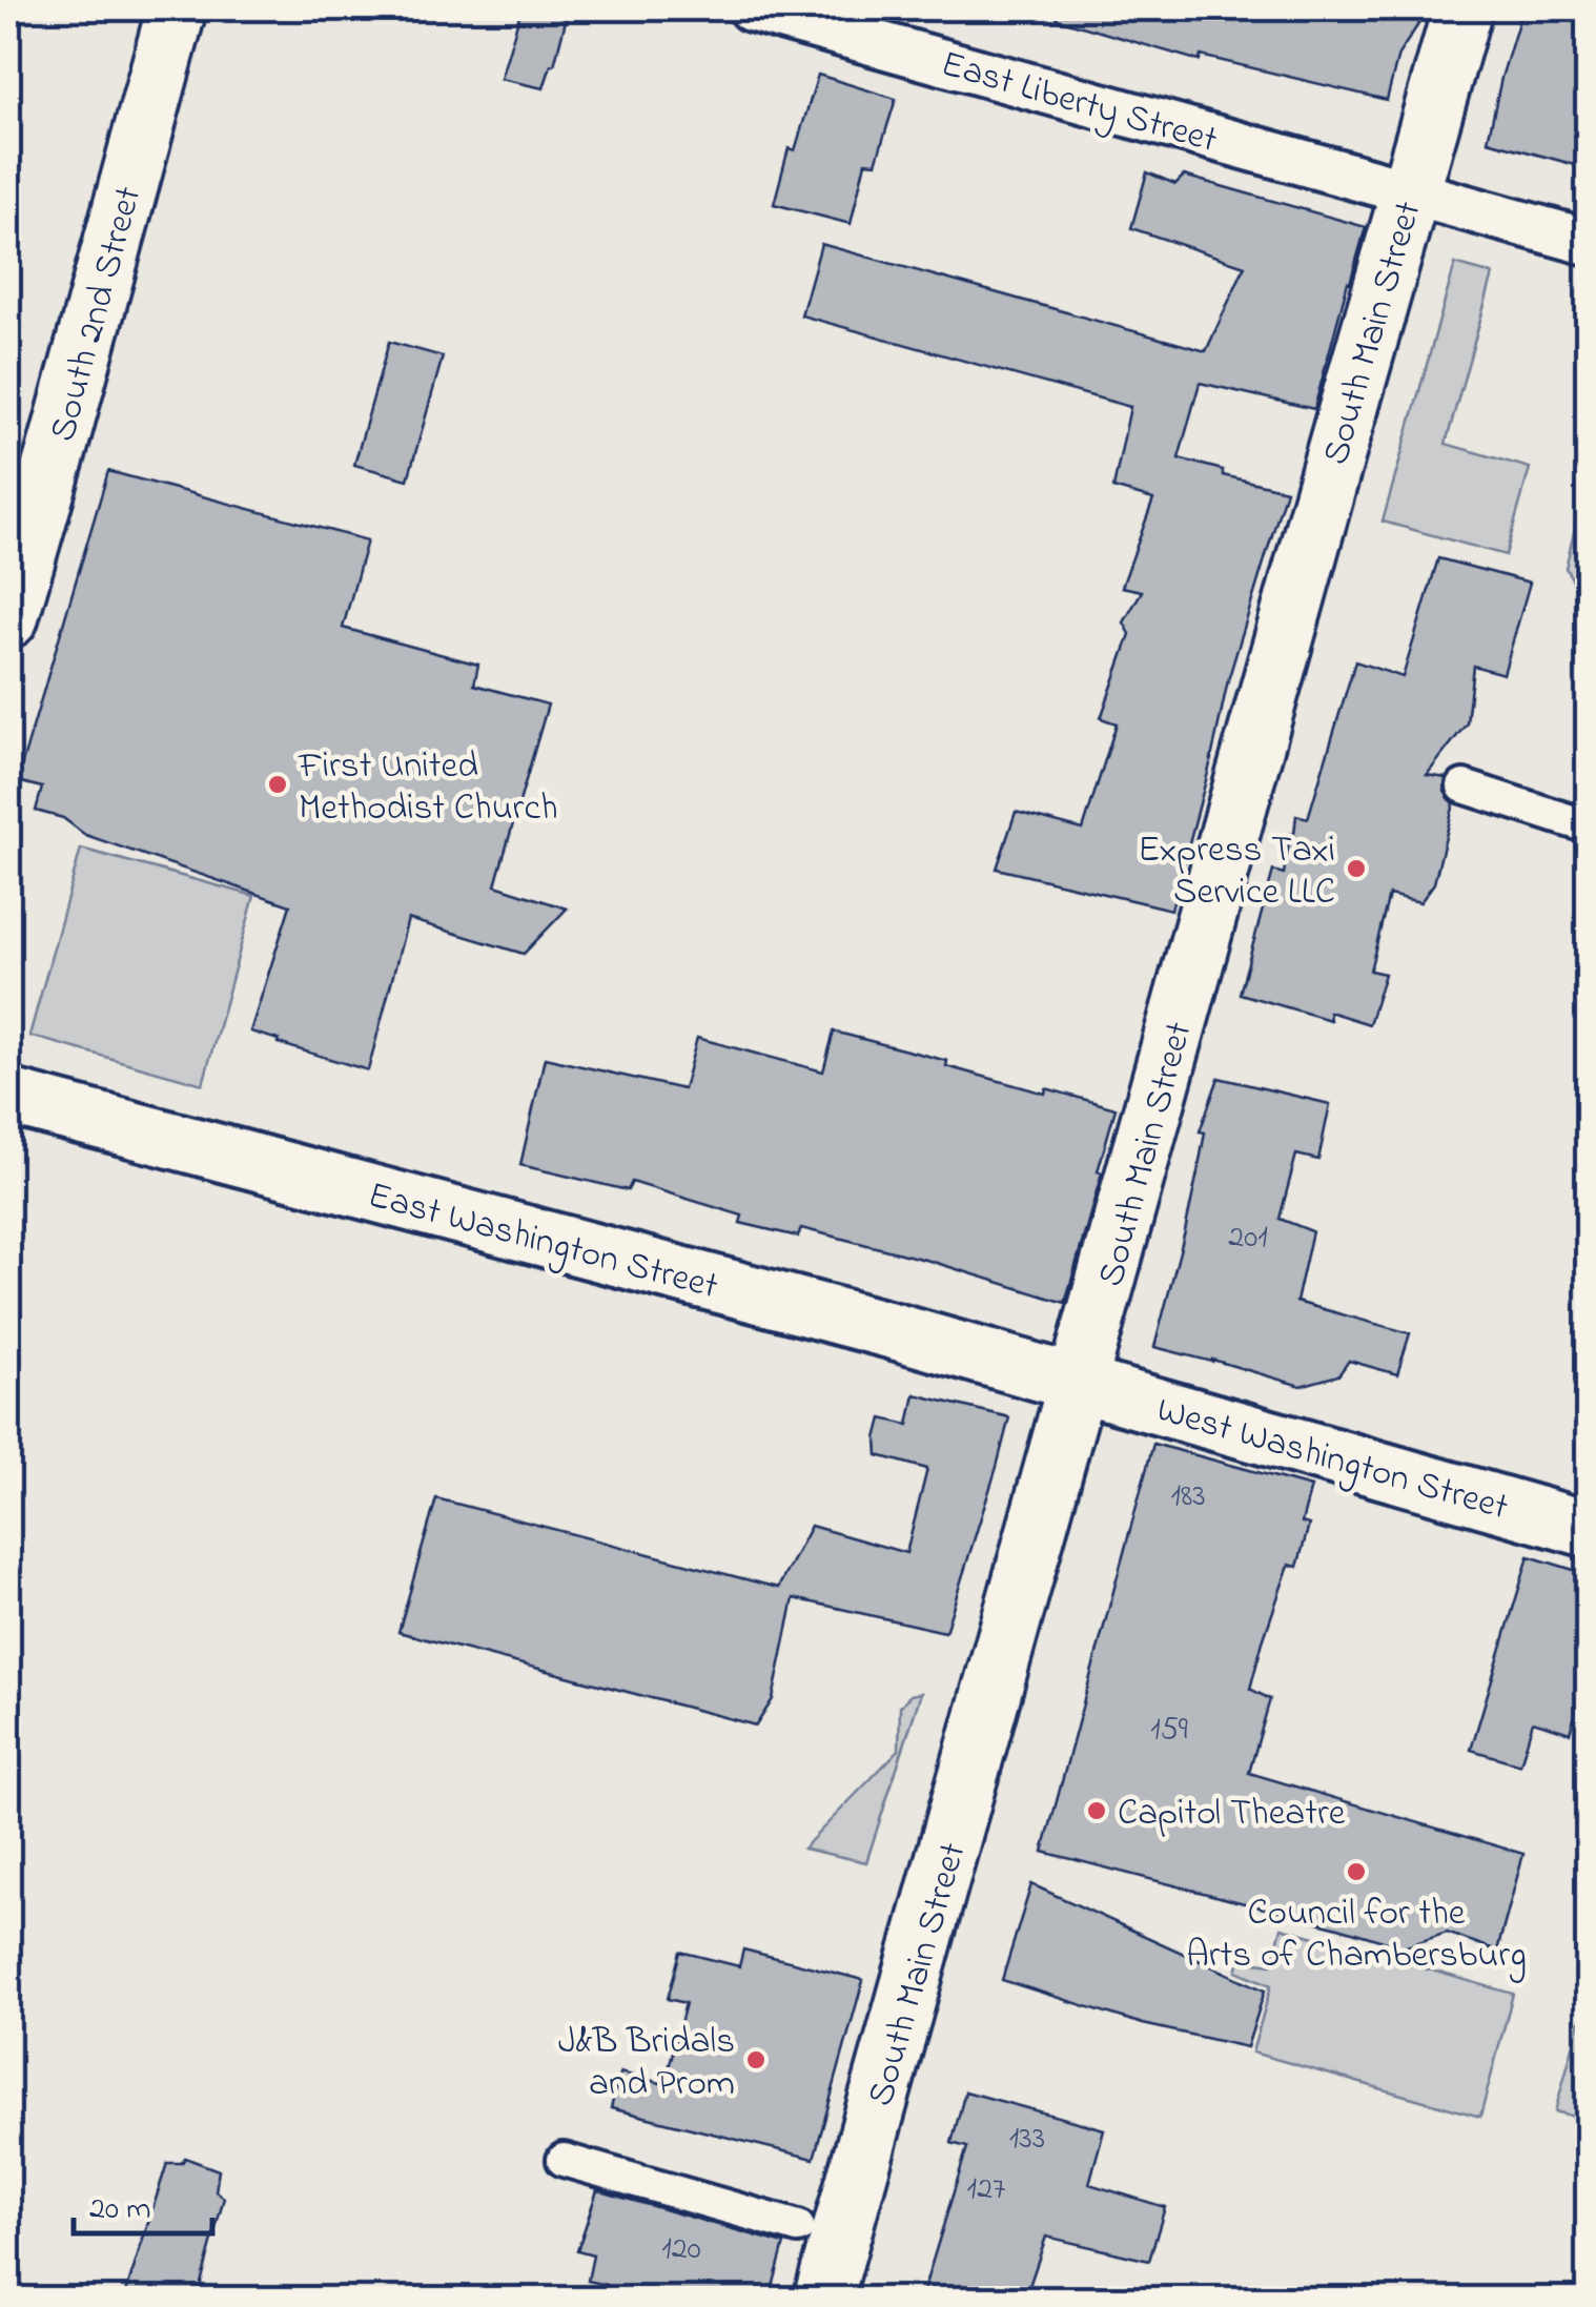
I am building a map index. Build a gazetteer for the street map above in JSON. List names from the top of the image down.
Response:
{
  "streets": {
    "main road": ["South 2nd Street", "South Main Street"],
    "street": ["East Liberty Street", "East Washington Street", "West Washington Street"]
  },
  "crossings": [
    ["East Liberty Street", "South Main Street"],
    ["South Main Street", "East Washington Street"],
    ["South Main Street", "West Washington Street"],
    ["East Washington Street", "West Washington Street"]
  ],
  "places": [
    "First United Methodist Church",
    "Express Taxi Service LLC",
    "Capitol Theatre",
    "Council for the Arts of Chambersburg",
    "J&B Bridals and Prom"
  ],
  "house_numbers": [
    "201",
    "183",
    "159",
    "133",
    "127",
    "120"
  ],
  "scale_bar": "20 m"
}
